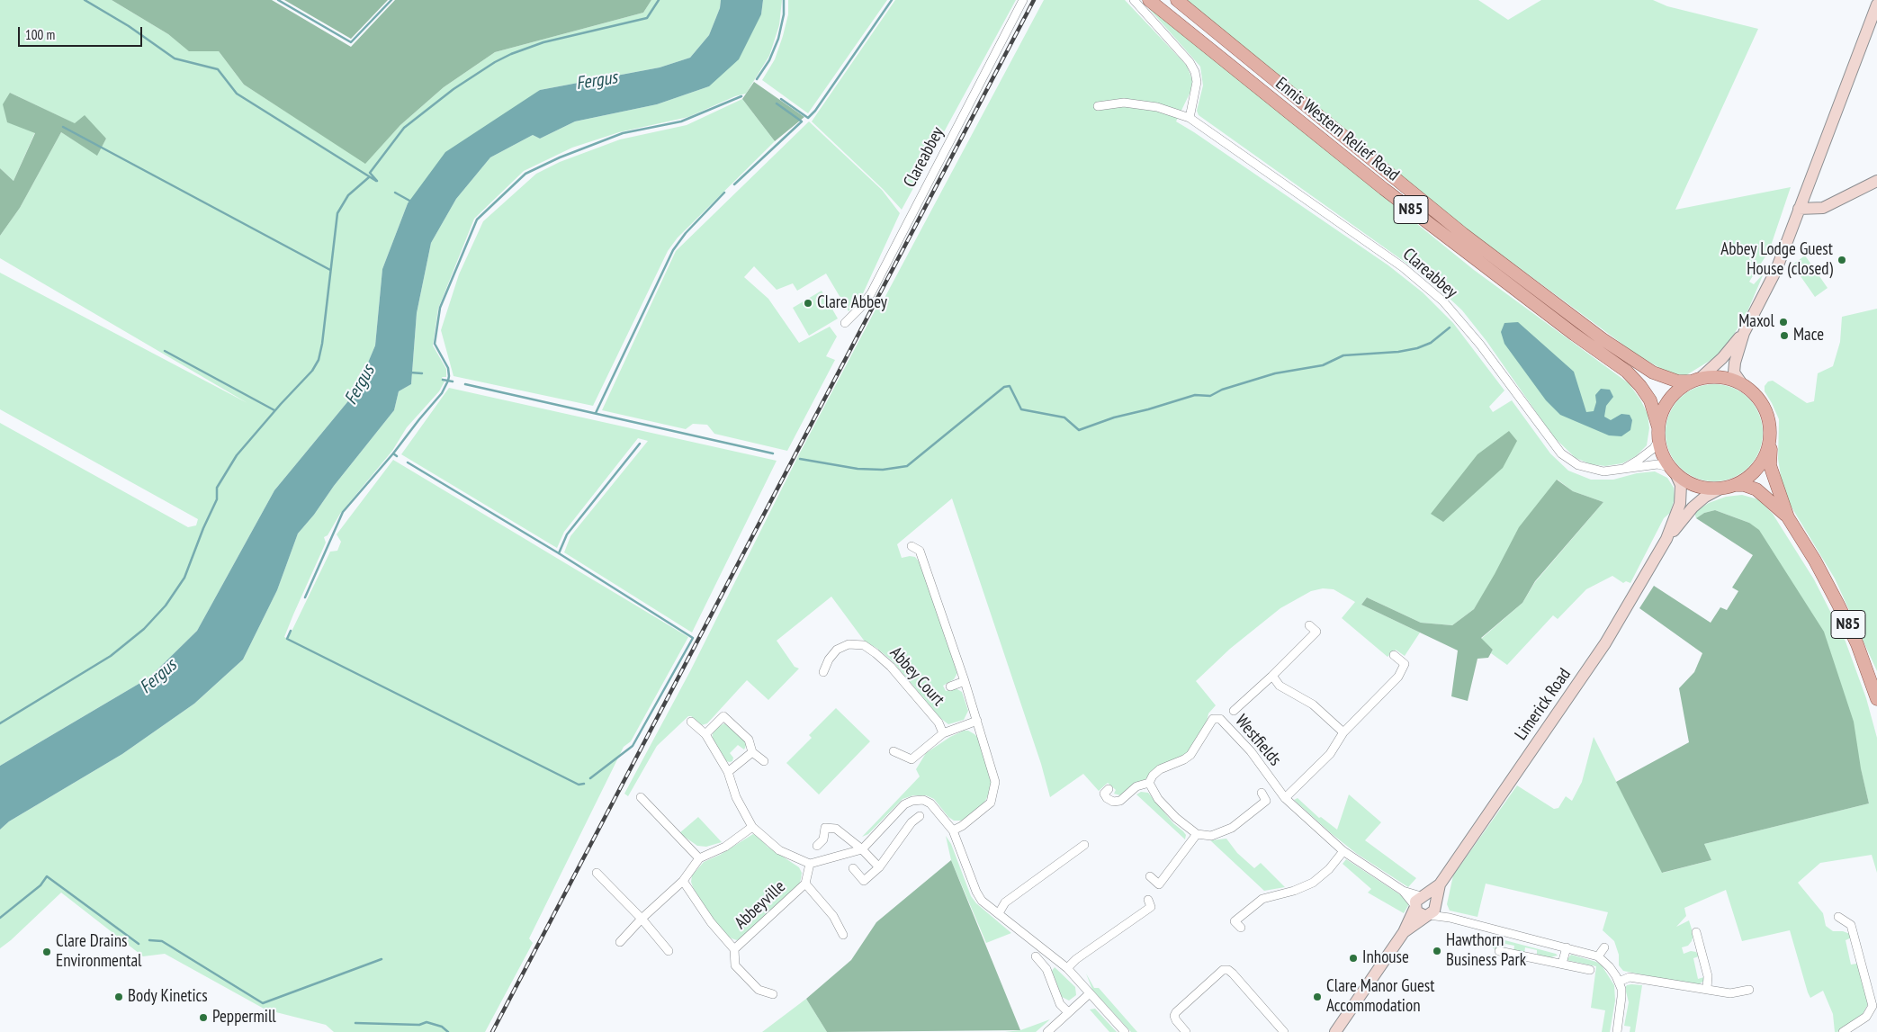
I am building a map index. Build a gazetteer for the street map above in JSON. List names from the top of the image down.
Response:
{
  "streets": {
    "main road": ["Ennis Western Relief Road", "N85", "Limerick Road"],
    "street": [
      "Clareabbey",
      "Abbey Court",
      "Westfields",
      "Abbeyville"
    ]
  },
  "crossings": [
    ["Ennis Western Relief Road", "Clareabbey"],
    ["Ennis Western Relief Road", "N85"],
    ["Clareabbey", "N85"],
    ["Limerick Road", "Westfields"]
  ],
  "water": ["Fergus"],
  "places": [
    "Abbey Lodge Guest House (closed)",
    "Clare Abbey",
    "Maxol",
    "Mace",
    "Hawthorn Business Park",
    "Clare Drains Environmental",
    "Inhouse",
    "Body Kinetics",
    "Clare Manor Guest Accommodation",
    "Peppermill"
  ],
  "scale_bar": "100 m"
}
